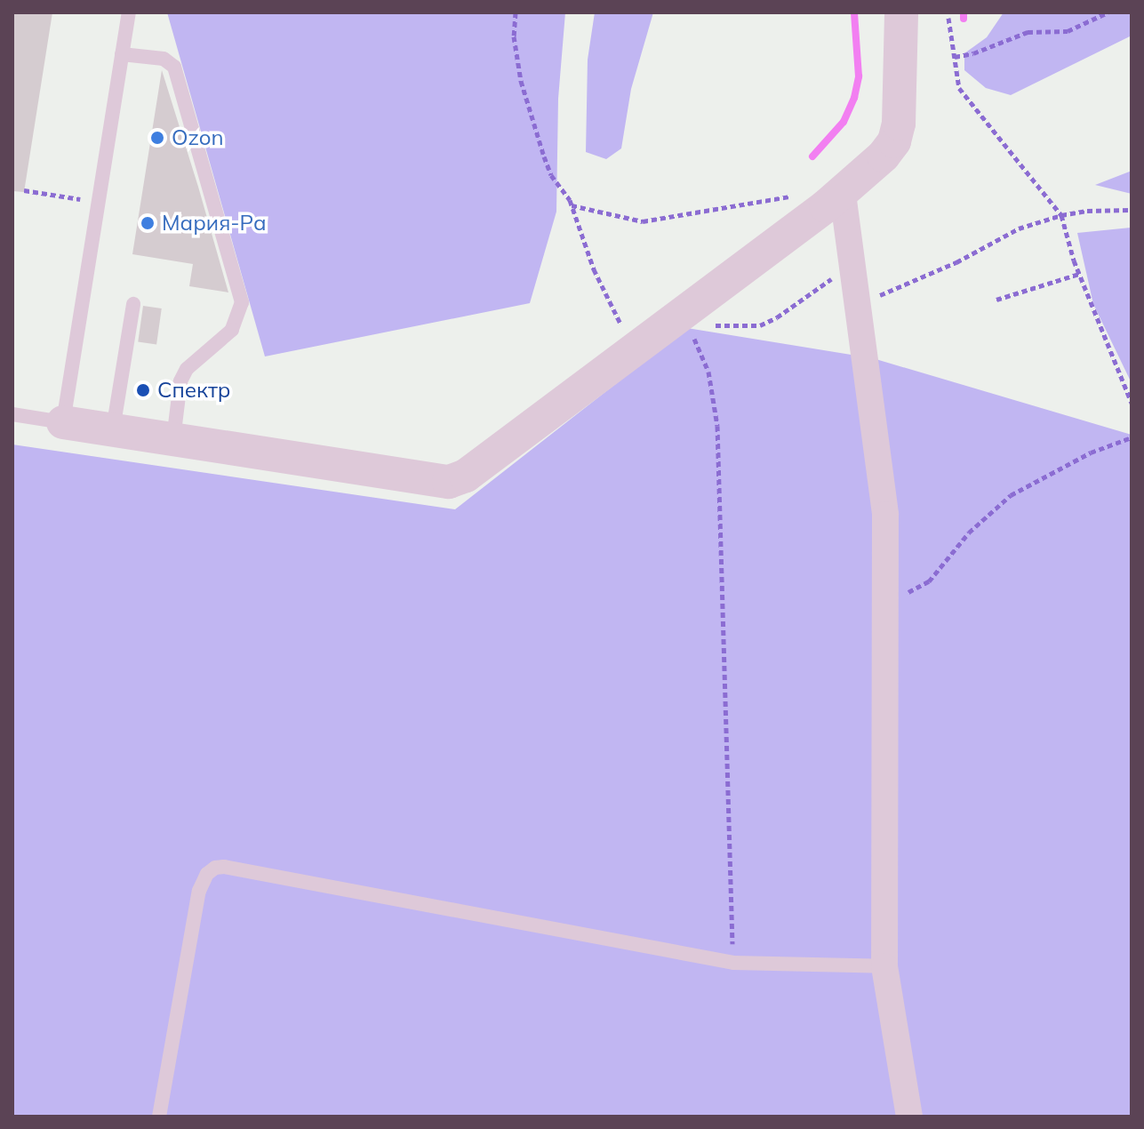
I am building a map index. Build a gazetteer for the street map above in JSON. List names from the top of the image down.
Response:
{
  "places": ["Ozon", "Мария-Ра", "Спектр"]
}
